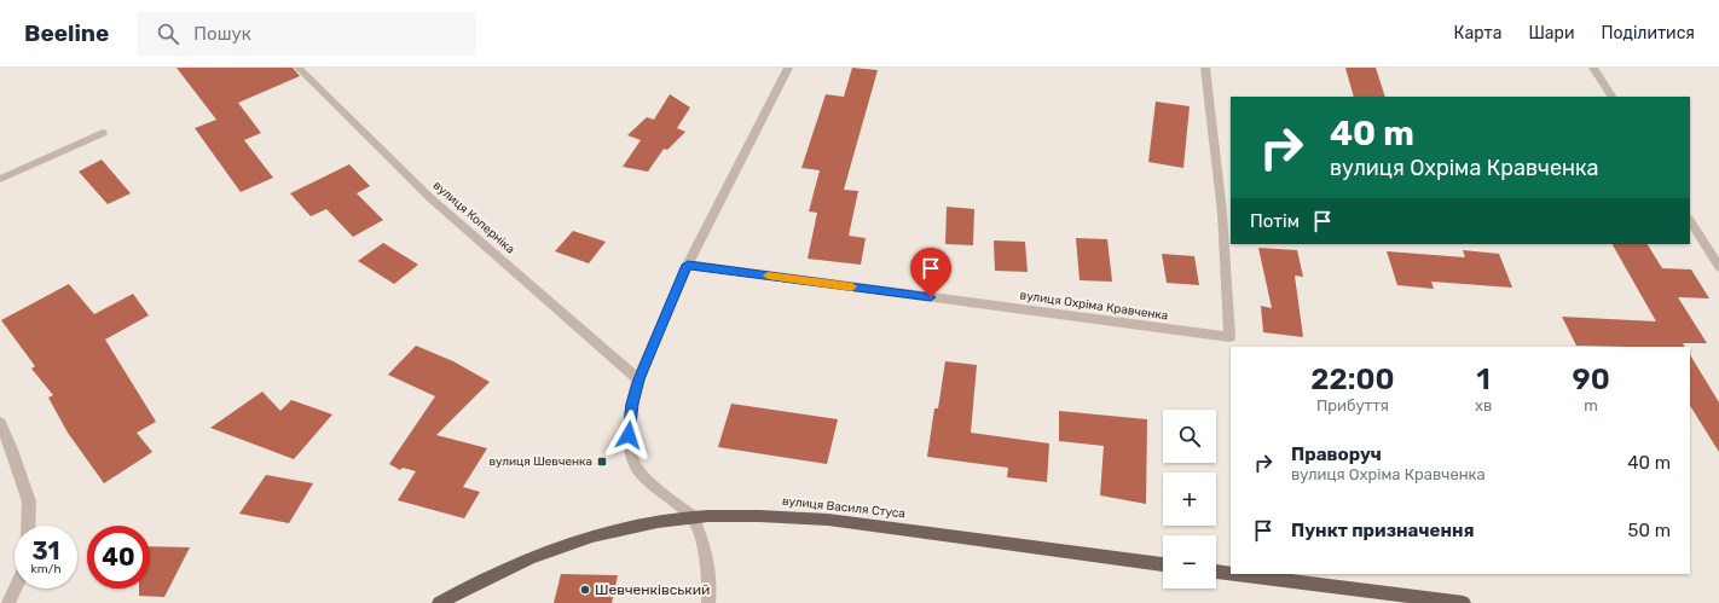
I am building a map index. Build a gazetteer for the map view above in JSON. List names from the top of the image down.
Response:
{
  "streets": {
    "main road": ["вулиця Василя Стуса"],
    "street": ["вулиця Коперніка", "вулиця Охріма Кравченка"]
  },
  "places": {
    "transit": ["вулиця Шевченка"],
    "other": ["Шевченківський"]
  },
  "page": {
    "header": "Beeline",
    "search": "Пошук",
    "nav": ["Карта", "Шари", "Поділитися"],
    "turn": ["40 m", "вулиця Охріма Кравченка"],
    "then": "Потім",
    "eta": [
      "22:00",
      "Прибуття",
      "1",
      "хв",
      "90",
      "m"
    ],
    "map_buttons": ["+", "−"],
    "list": [
      {
        "name": "Праворуч",
        "note": "вулиця Охріма Кравченка",
        "value": "40 m"
      },
      {
        "name": "Пункт призначення",
        "value": "50 m"
      }
    ],
    "speed": "31 km/h",
    "limit": "40"
  }
}
